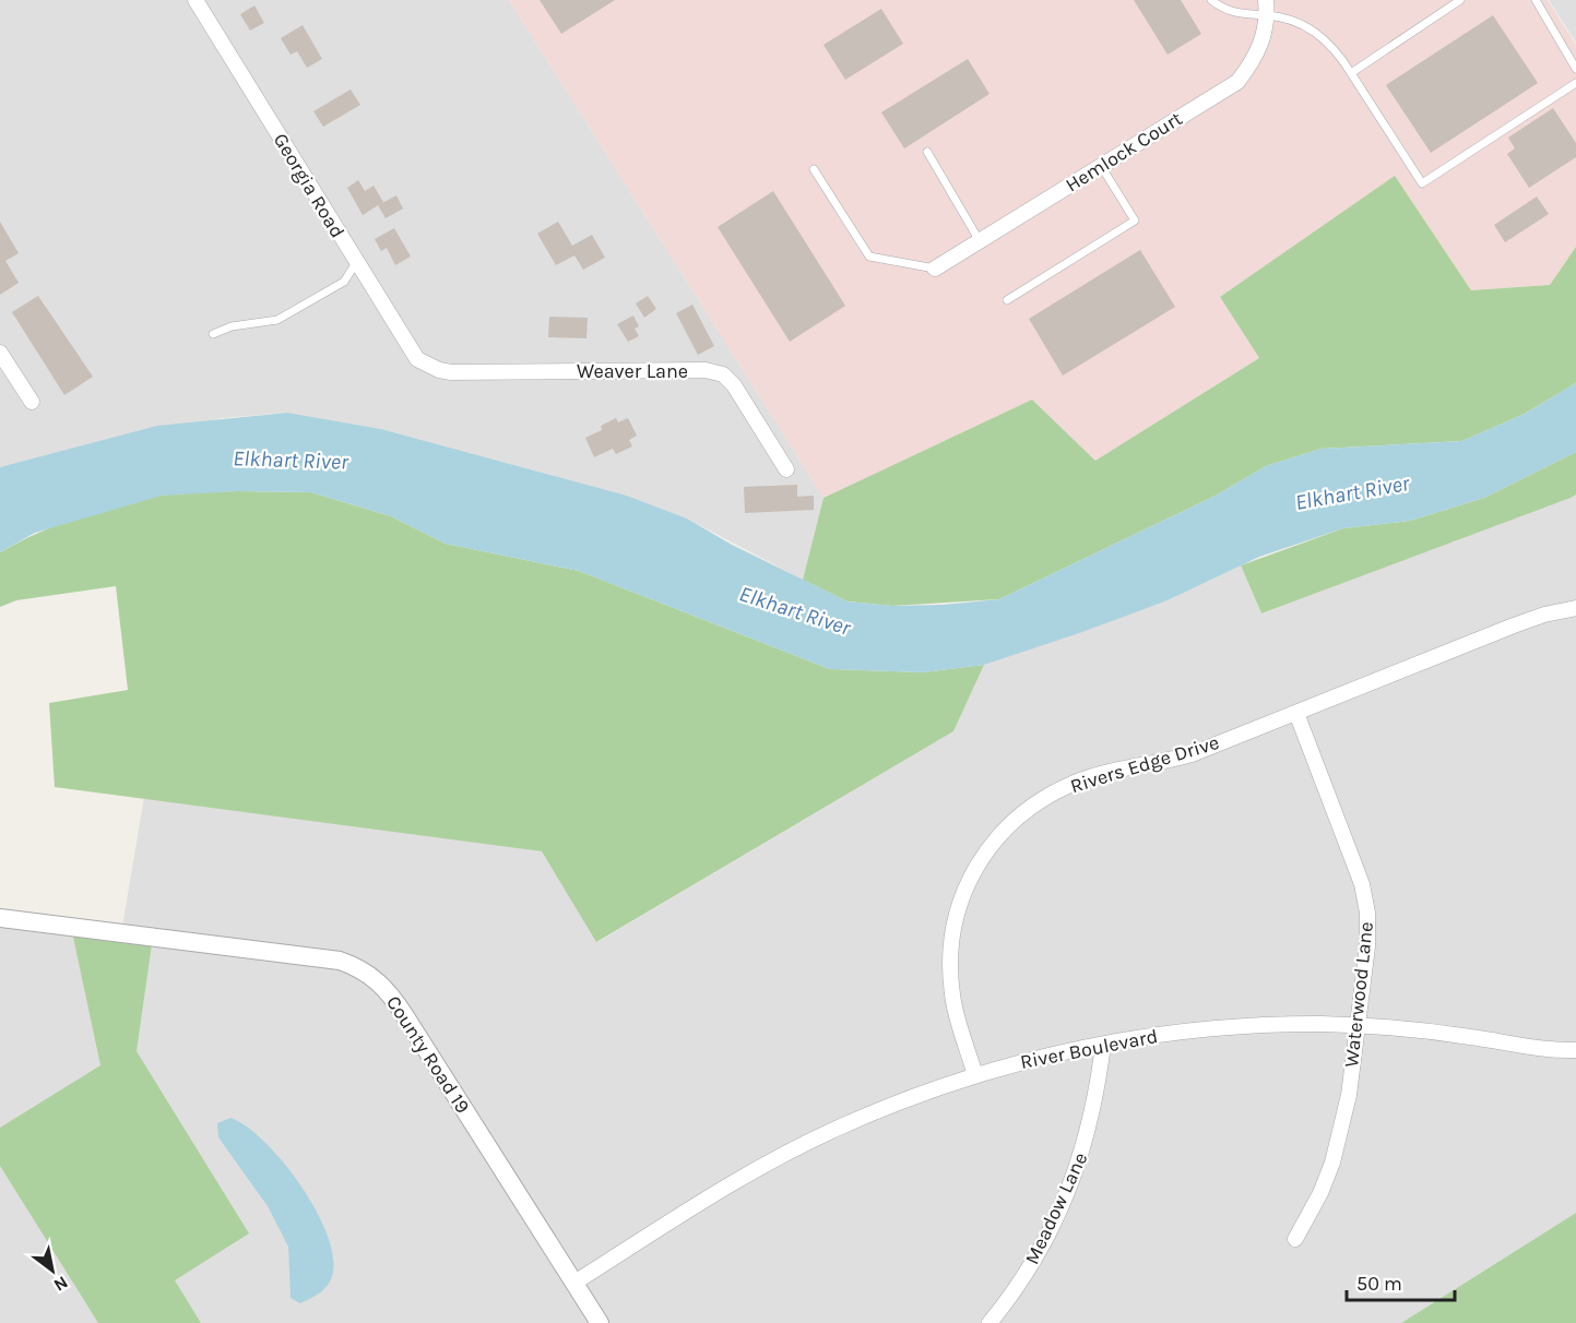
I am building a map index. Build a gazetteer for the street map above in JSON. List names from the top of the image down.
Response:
{
  "streets": {
    "street": [
      "Hemlock Court",
      "Georgia Road",
      "Weaver Lane",
      "Rivers Edge Drive",
      "Waterwood Lane",
      "River Boulevard",
      "County Road 19",
      "Meadow Lane"
    ]
  },
  "crossings": [
    ["Georgia Road", "Weaver Lane"],
    ["Rivers Edge Drive", "Waterwood Lane"],
    ["Rivers Edge Drive", "River Boulevard"],
    ["Waterwood Lane", "River Boulevard"],
    ["River Boulevard", "County Road 19"],
    ["River Boulevard", "Meadow Lane"]
  ],
  "water": ["Elkhart River"],
  "scale_bar": "50 m",
  "north": "bottom right"
}
